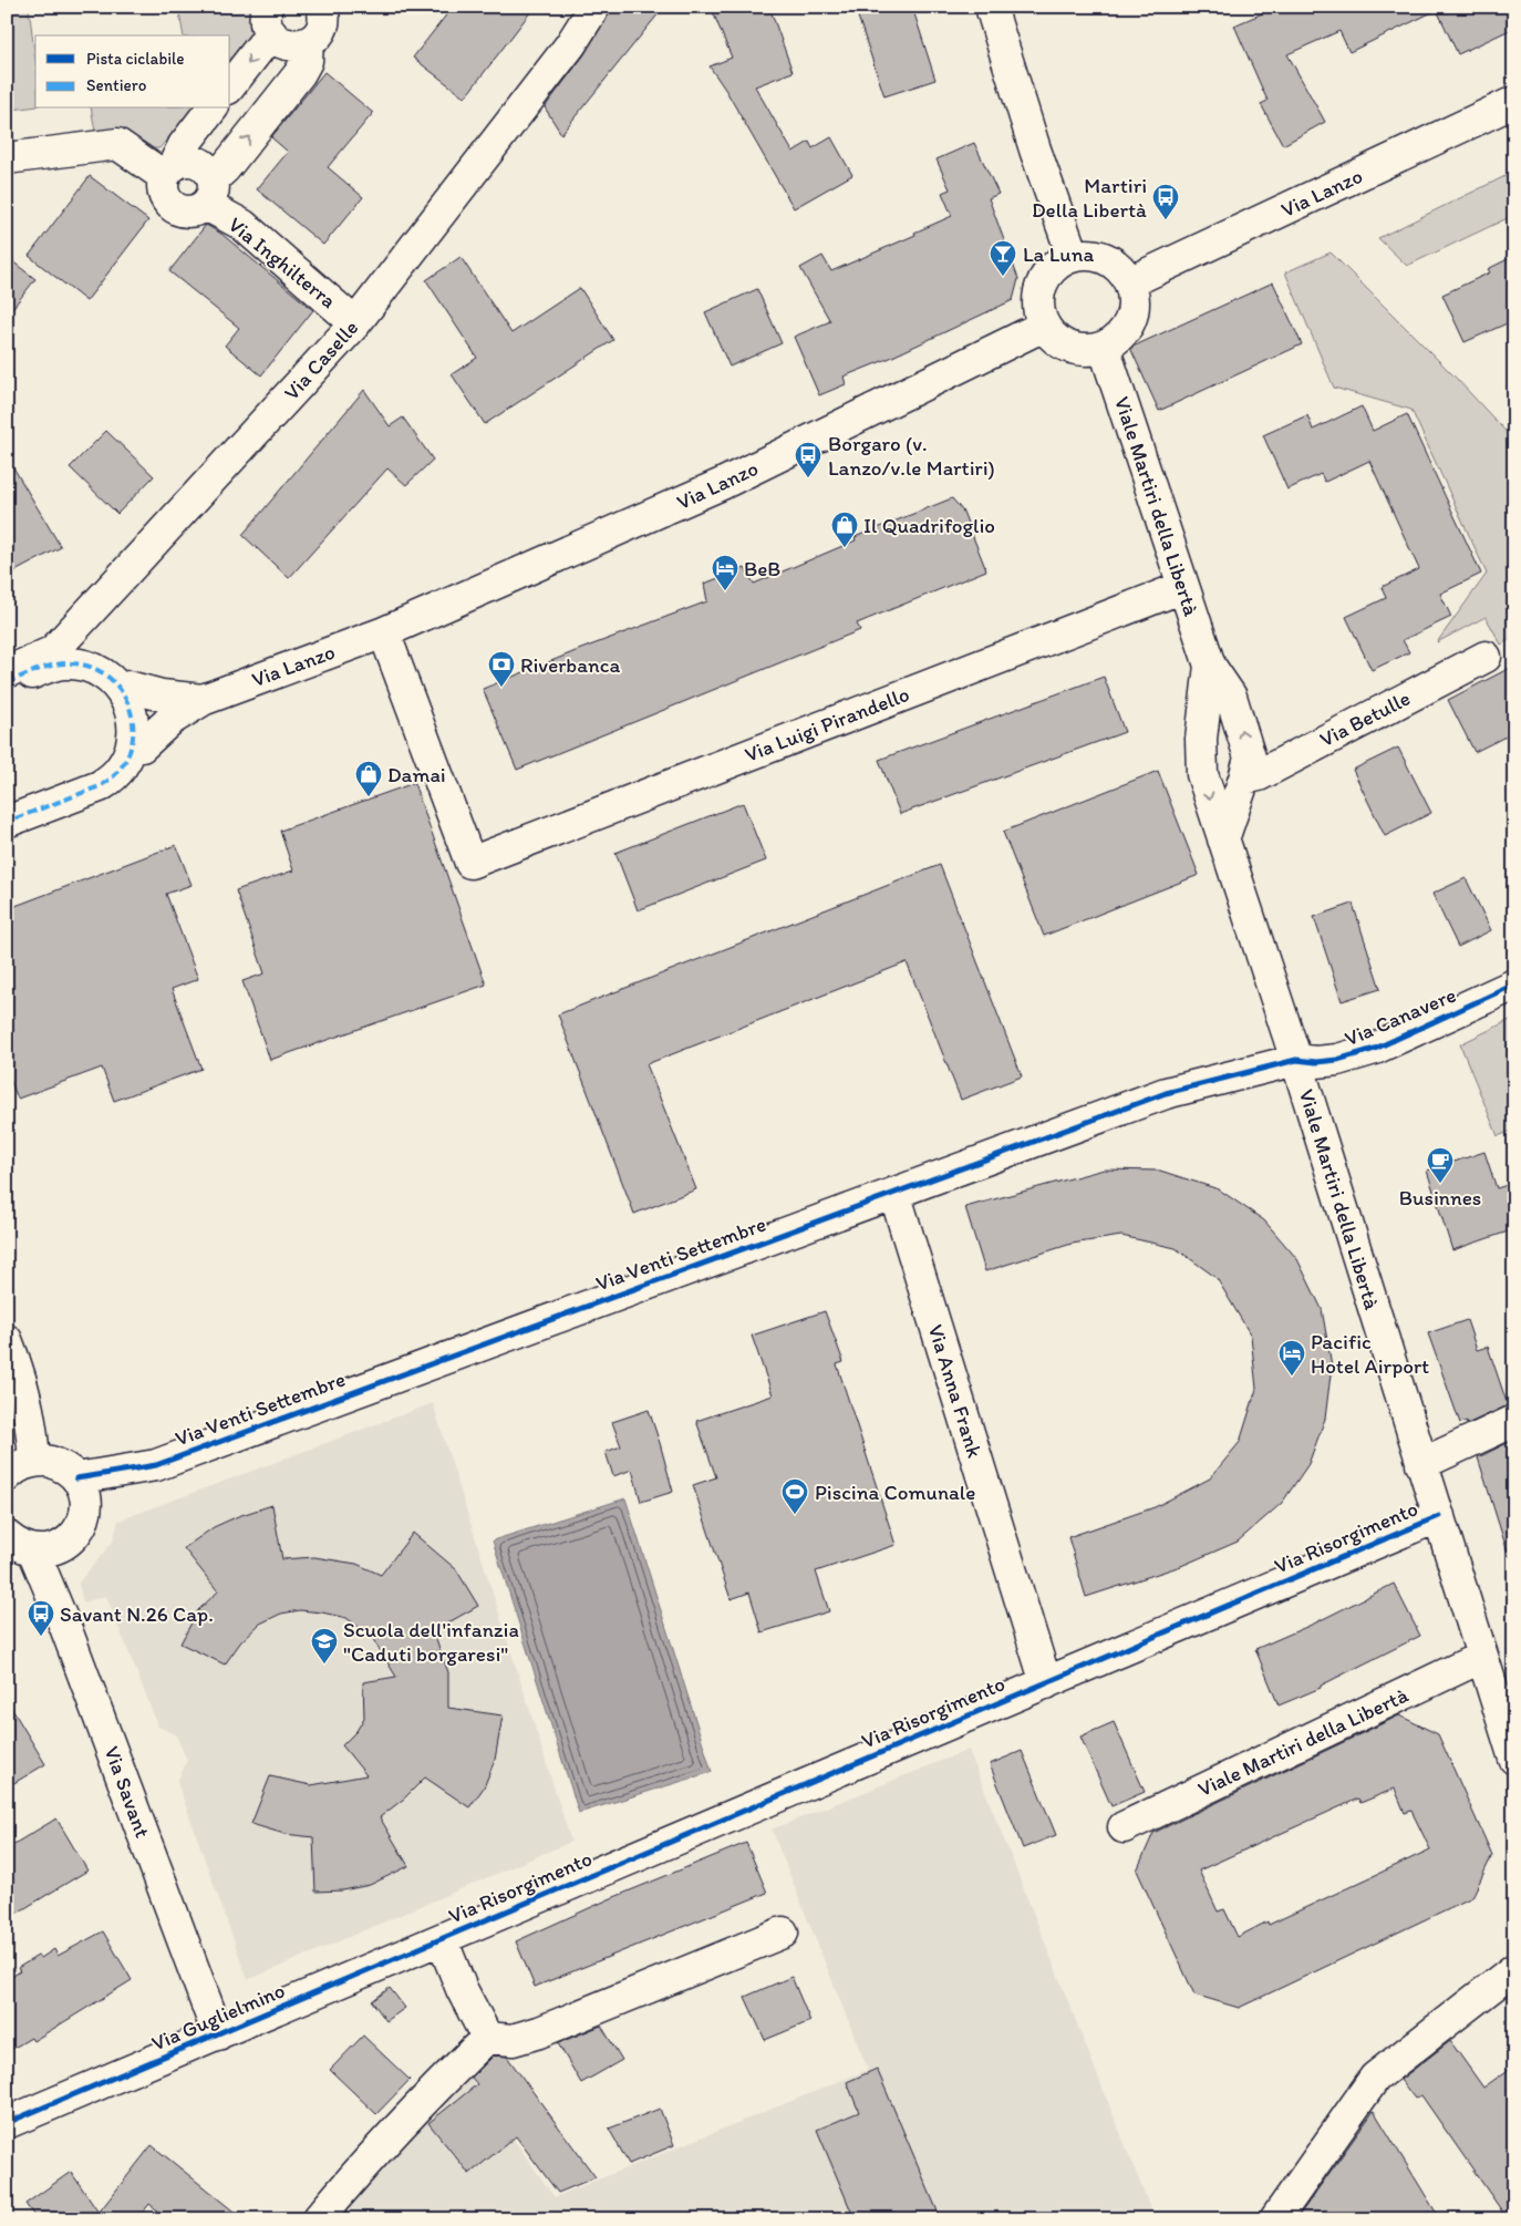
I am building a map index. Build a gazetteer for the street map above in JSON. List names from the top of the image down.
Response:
{
  "streets": {
    "street": [
      "Via Lanzo",
      "Via Inghilterra",
      "Via Caselle",
      "Viale Martiri della Libertà",
      "Via Betulle",
      "Via Luigi Pirandello",
      "Via Canavere",
      "Via Venti Settembre",
      "Via Anna Frank",
      "Via Risorgimento",
      "Via Savant",
      "Via Guglielmino"
    ]
  },
  "crossings": [
    ["Via Lanzo", "Viale Martiri della Libertà"],
    ["Via Lanzo", "Via Luigi Pirandello"],
    ["Via Inghilterra", "Via Caselle"],
    ["Viale Martiri della Libertà", "Via Betulle"],
    ["Viale Martiri della Libertà", "Via Luigi Pirandello"],
    ["Viale Martiri della Libertà", "Via Canavere"],
    ["Viale Martiri della Libertà", "Via Venti Settembre"],
    ["Viale Martiri della Libertà", "Via Risorgimento"],
    ["Via Canavere", "Via Venti Settembre"],
    ["Via Venti Settembre", "Via Anna Frank"],
    ["Via Anna Frank", "Via Risorgimento"],
    ["Via Risorgimento", "Via Guglielmino"],
    ["Via Savant", "Via Guglielmino"]
  ],
  "places": {
    "bus stop": ["Martiri Della Libertà", "Borgaro (v. Lanzo/v.le Martiri)", "Savant N.26 Cap."],
    "bar": ["La Luna"],
    "shop": ["Il Quadrifoglio", "Damai"],
    "hotel": ["BeB", "Pacific Hotel Airport"],
    "bank": ["Riverbanca"],
    "cafe": ["Businnes"],
    "sports": ["Piscina Comunale"],
    "school or university": ["Scuola dell'infanzia \"Caduti borgaresi\""]
  },
  "legend": ["Pista ciclabile", "Sentiero"]
}
